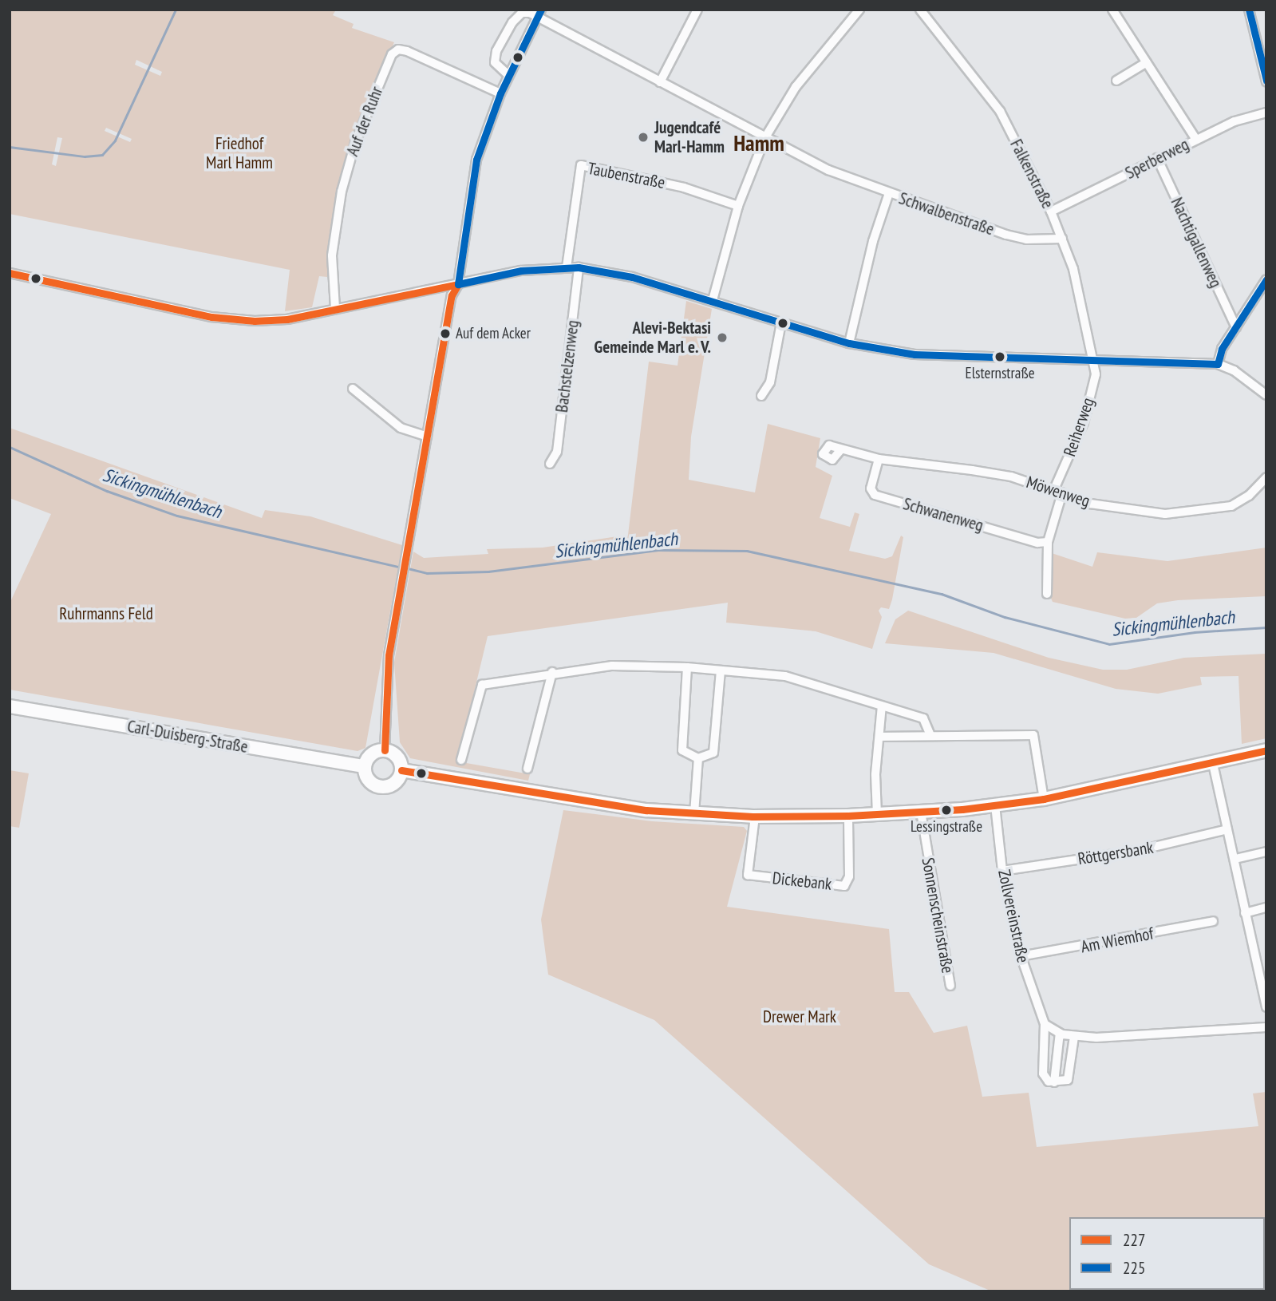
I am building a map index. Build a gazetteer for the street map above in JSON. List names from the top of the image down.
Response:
{
  "streets": {
    "main road": ["Carl-Duisberg-Straße"],
    "street": [
      "Auf der Ruhr",
      "Sperberweg",
      "Falkenstraße",
      "Taubenstraße",
      "Schwalbenstraße",
      "Nachtigallenweg",
      "Bachstelzenweg",
      "Reiherweg",
      "Möwenweg",
      "Schwanenweg",
      "Röttgersbank",
      "Dickebank",
      "Sonnenscheinstraße",
      "Zollvereinstraße",
      "Am Wiemhof"
    ]
  },
  "crossings": [
    ["Sperberweg", "Falkenstraße"],
    ["Sperberweg", "Nachtigallenweg"],
    ["Falkenstraße", "Schwalbenstraße"],
    ["Falkenstraße", "Reiherweg"],
    ["Reiherweg", "Möwenweg"],
    ["Reiherweg", "Schwanenweg"],
    ["Möwenweg", "Schwanenweg"],
    ["Röttgersbank", "Zollvereinstraße"],
    ["Zollvereinstraße", "Am Wiemhof"]
  ],
  "districts": ["Hamm"],
  "water": ["Sickingmühlenbach"],
  "parks": ["Friedhof Marl Hamm", "Ruhrmanns Feld", "Drewer Mark"],
  "places": [
    "Jugendcafé Marl-Hamm",
    "Auf dem Acker",
    "Alevi-Bektasi Gemeinde Marl e. V.",
    "Elsternstraße",
    "Lessingstraße"
  ],
  "lines": ["transit line 225", "transit line 227"],
  "legend": ["227", "225"]
}
